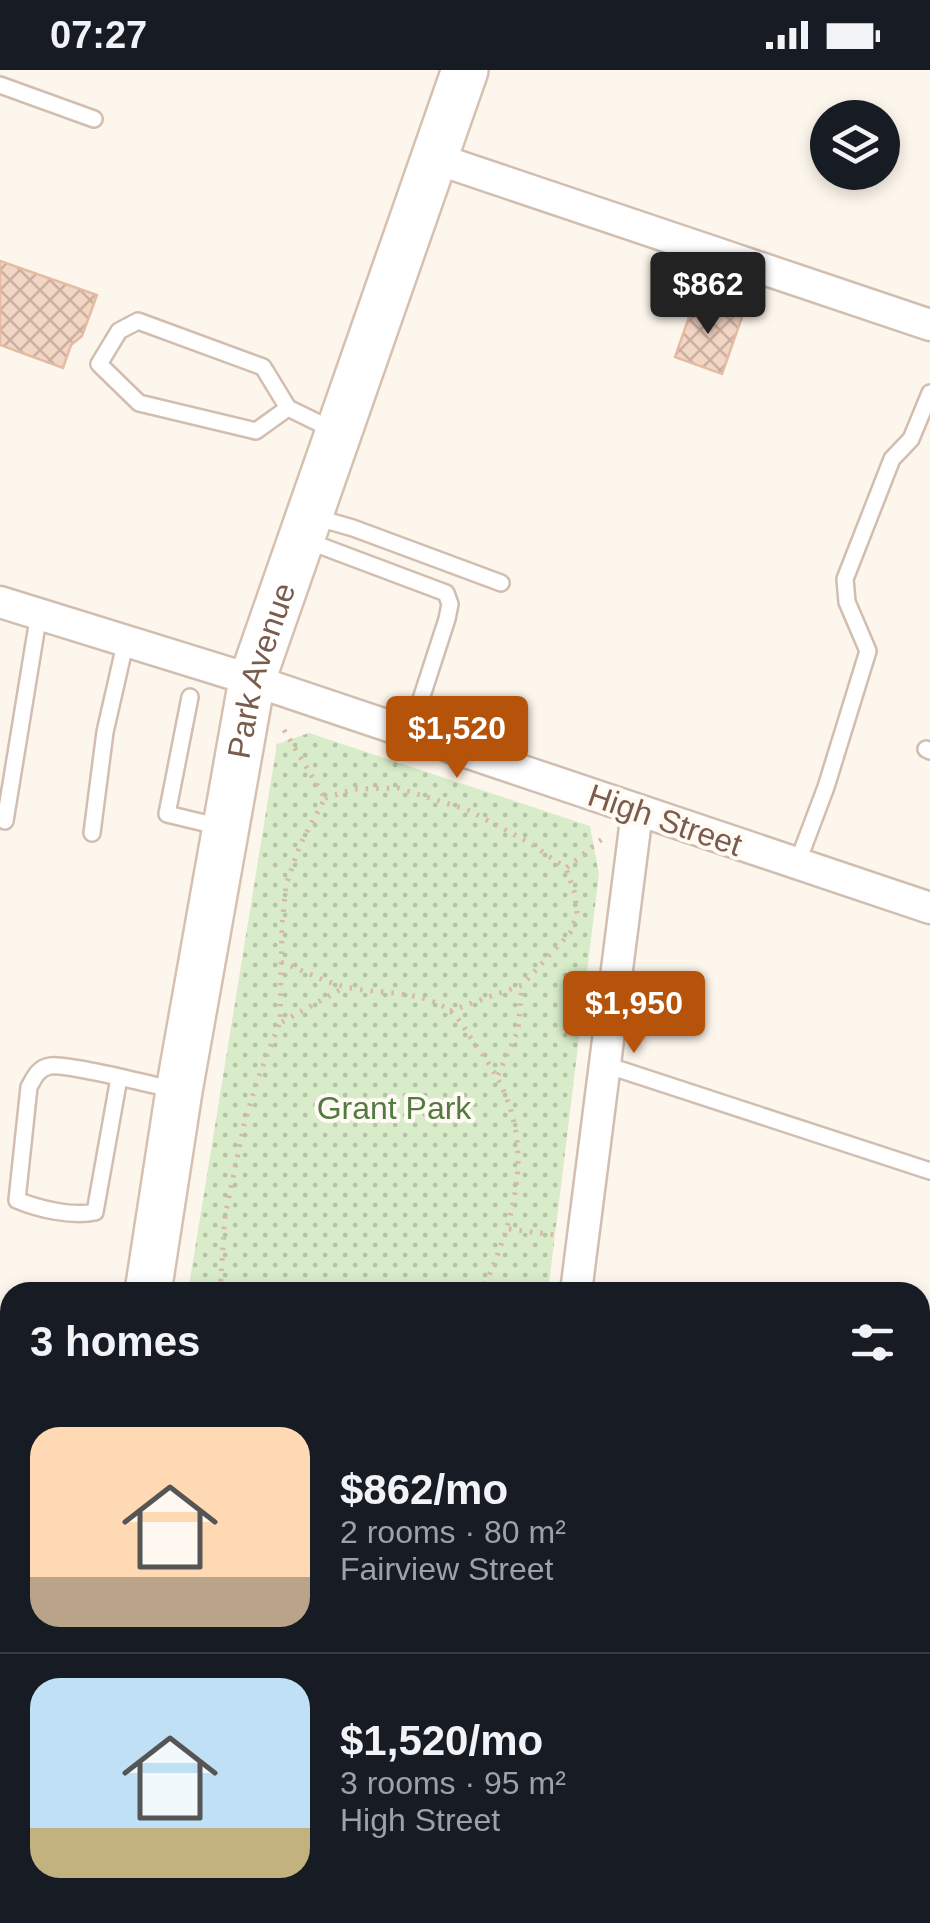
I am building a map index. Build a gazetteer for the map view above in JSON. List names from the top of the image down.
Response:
{
  "streets": {
    "street": ["Park Avenue", "High Street"]
  },
  "crossings": [
    ["Park Avenue", "High Street"]
  ],
  "parks": ["Grant Park"],
  "page": {
    "status": "07:27",
    "price": ["$862", "$1,520", "$1,950"],
    "heading": "3 homes",
    "list": [
      {
        "name": "$862/mo",
        "note": "2 rooms · 80 m² · Fairview Street"
      },
      {
        "name": "$1,520/mo",
        "note": "3 rooms · 95 m² · High Street"
      }
    ]
  }
}
